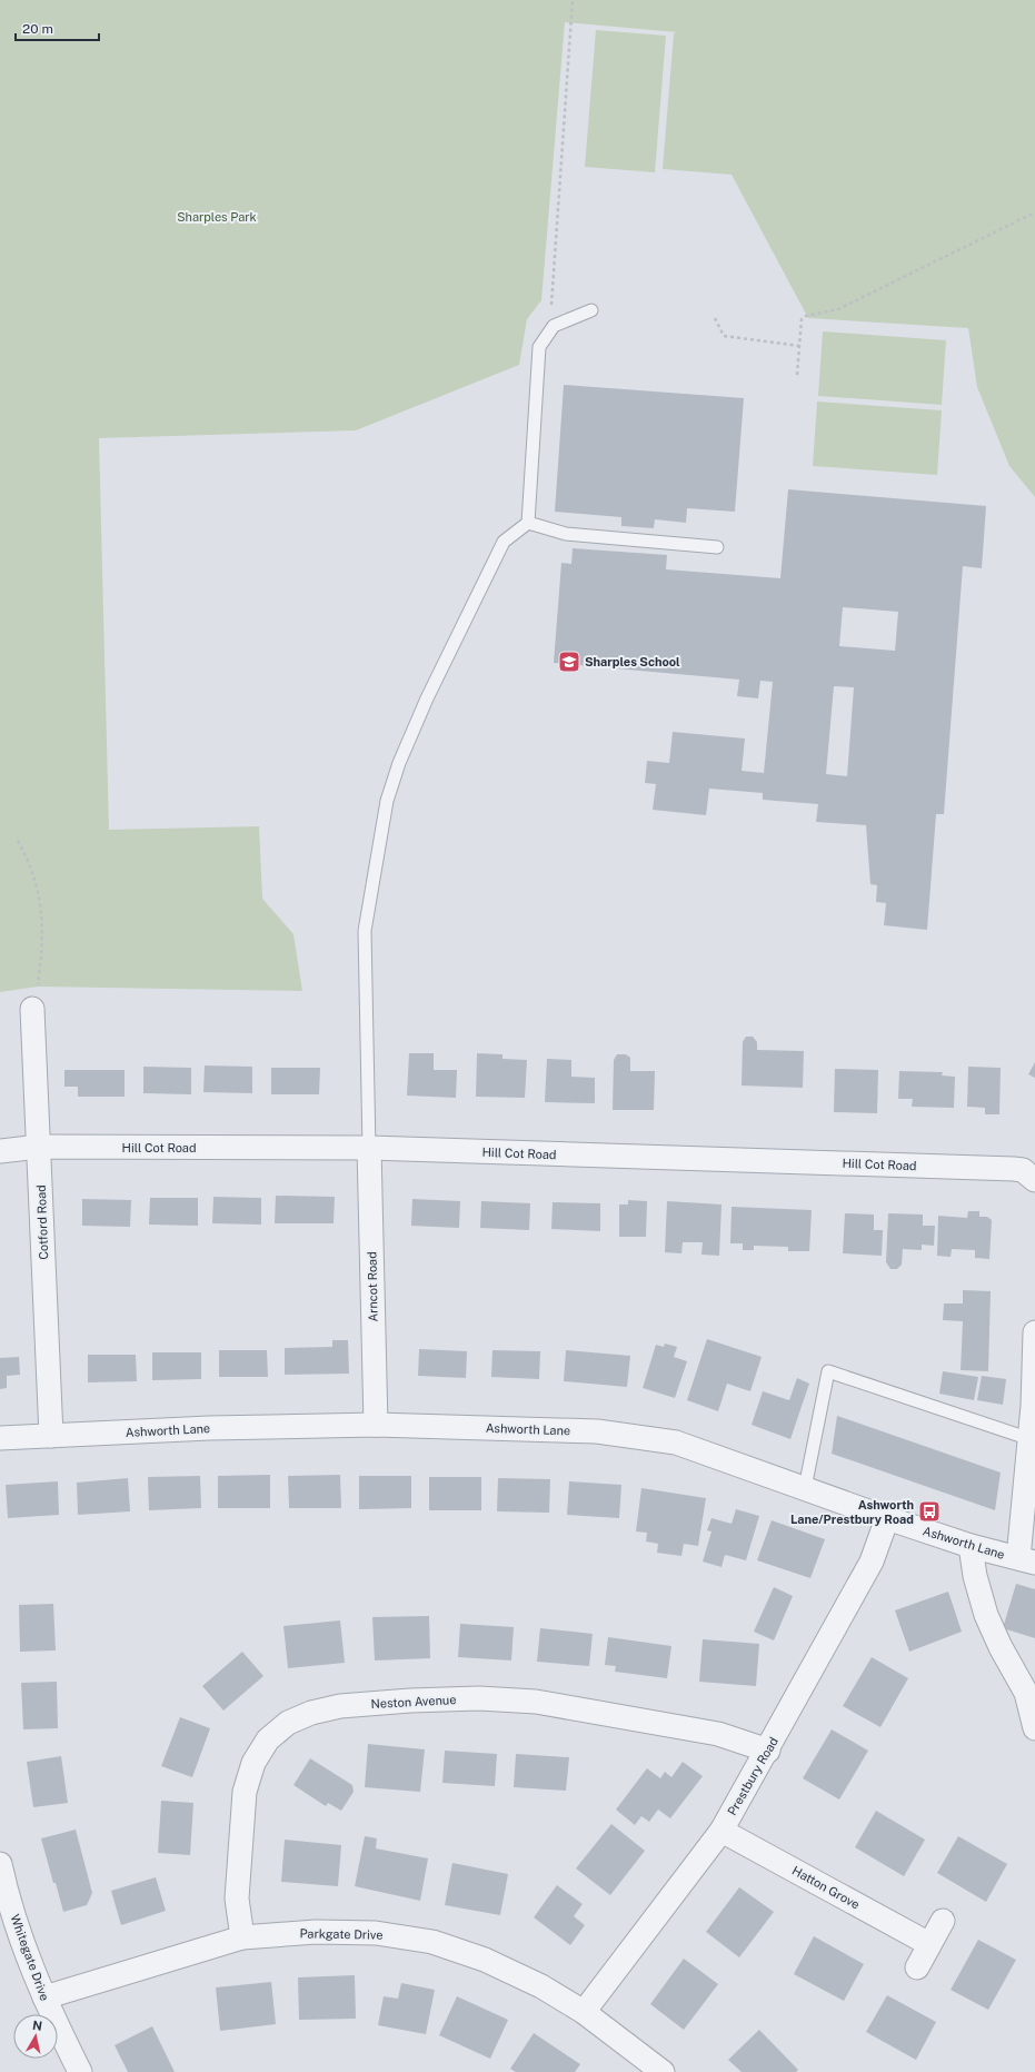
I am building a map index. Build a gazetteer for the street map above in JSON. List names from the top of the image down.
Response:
{
  "streets": {
    "street": [
      "Hill Cot Road",
      "Cotford Road",
      "Arncot Road",
      "Ashworth Lane",
      "Neston Avenue",
      "Prestbury Road",
      "Hatton Grove",
      "Parkgate Drive",
      "Whitegate Drive"
    ]
  },
  "crossings": [
    ["Hill Cot Road", "Cotford Road"],
    ["Hill Cot Road", "Arncot Road"],
    ["Cotford Road", "Ashworth Lane"],
    ["Arncot Road", "Ashworth Lane"],
    ["Ashworth Lane", "Prestbury Road"],
    ["Neston Avenue", "Prestbury Road"],
    ["Neston Avenue", "Parkgate Drive"],
    ["Prestbury Road", "Hatton Grove"],
    ["Prestbury Road", "Parkgate Drive"],
    ["Parkgate Drive", "Whitegate Drive"]
  ],
  "parks": ["Sharples Park"],
  "places": {
    "school or university": ["Sharples School"],
    "bus stop": ["Ashworth Lane/Prestbury Road"]
  },
  "scale_bar": "20 m",
  "north": "top"
}
